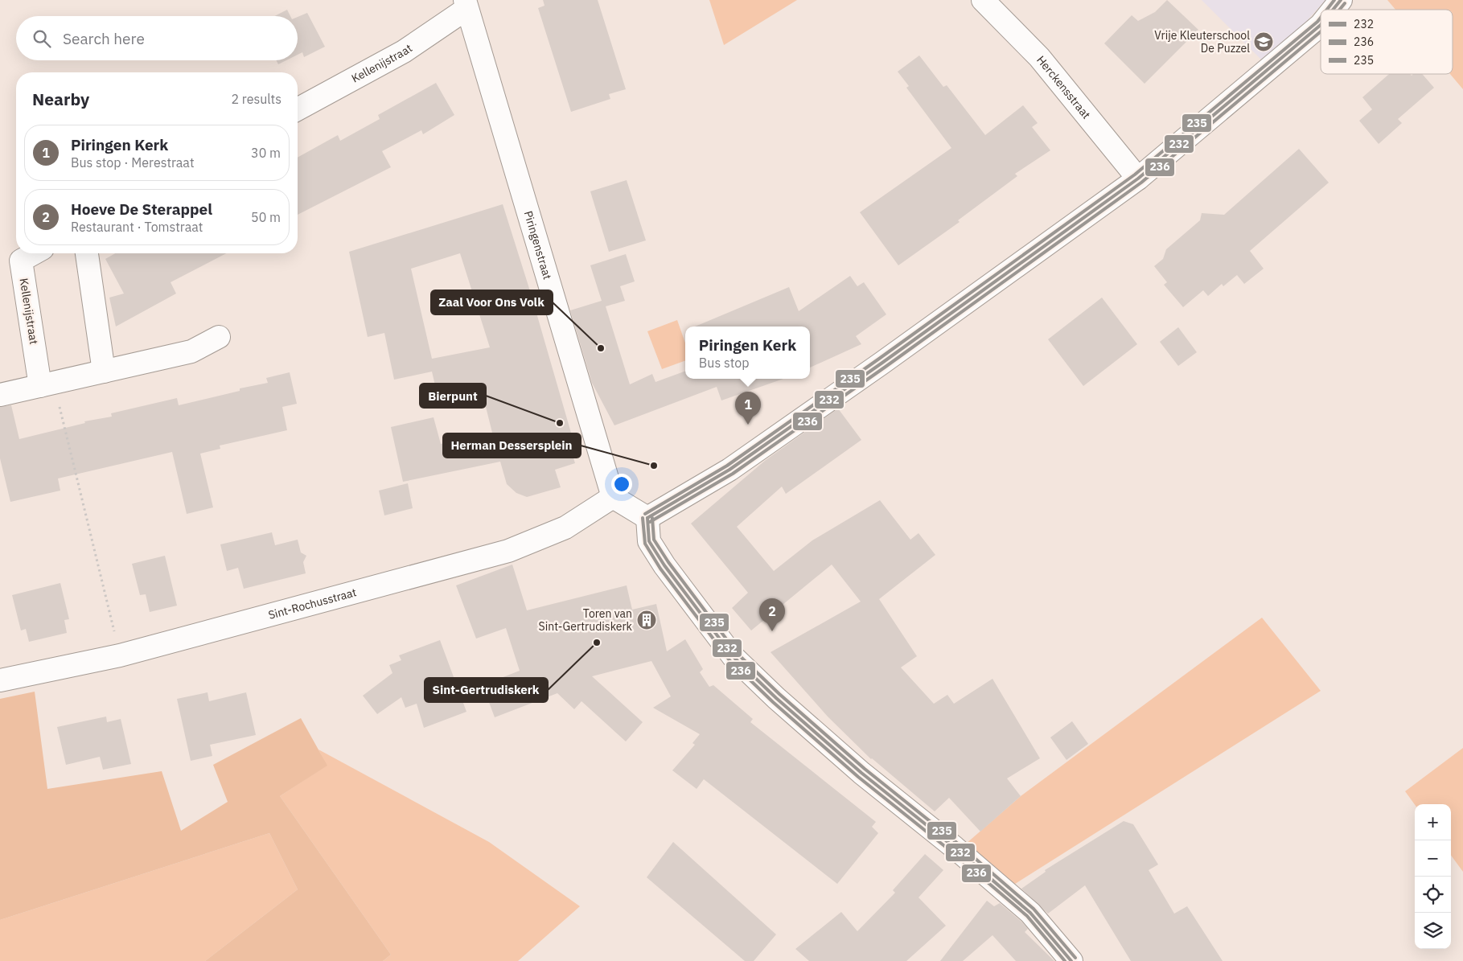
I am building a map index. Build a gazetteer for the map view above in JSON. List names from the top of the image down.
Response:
{
  "streets": {
    "street": [
      "Kellenijstraat",
      "Herckensstraat",
      "Piringenstraat",
      "Sint-Rochusstraat"
    ]
  },
  "crossings": [
    ["Kellenijstraat", "Piringenstraat"],
    ["Piringenstraat", "Sint-Rochusstraat"]
  ],
  "places": {
    "school or university": ["Vrije Kleuterschool De Puzzel"],
    "other": [
      "Zaal Voor Ons Volk",
      "Bierpunt",
      "Herman Dessersplein",
      "Sint-Gertrudiskerk"
    ],
    "building": ["Toren van Sint-Gertrudiskerk"]
  },
  "lines": ["transit line 232", "transit line 235", "transit line 236"],
  "legend": ["232", "236", "235"],
  "page": {
    "search": "Search here",
    "heading": ["Nearby", "2 results"],
    "list": [
      {
        "mark": "1",
        "name": "Piringen Kerk",
        "note": "Bus stop · Merestraat",
        "value": "30 m"
      },
      {
        "mark": "2",
        "name": "Hoeve De Sterappel",
        "note": "Restaurant · Tomstraat",
        "value": "50 m"
      }
    ],
    "popup": ["Piringen Kerk", "Bus stop"],
    "pins": ["1", "2"],
    "map_buttons": ["+", "−"]
  }
}
